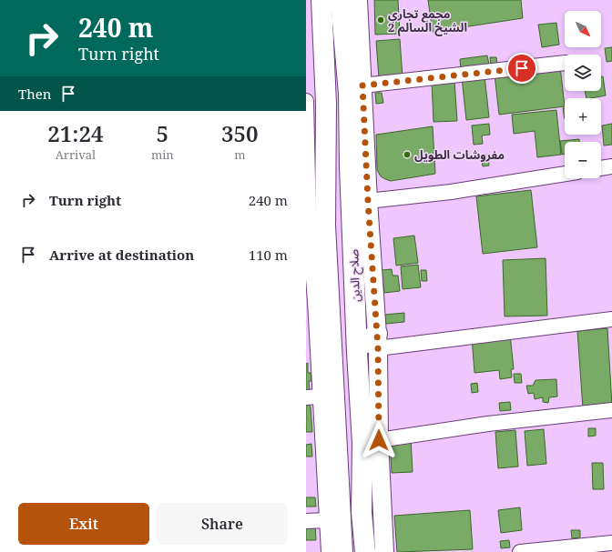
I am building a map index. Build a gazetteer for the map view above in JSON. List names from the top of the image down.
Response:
{
  "streets": {
    "highway": ["صلاح الدين"]
  },
  "places": ["مجمع تجاري الشيخ السالم 2", "مفروشات الطويل"],
  "north": "bottom right",
  "page": {
    "turn": ["240 m", "Turn right"],
    "map_buttons": ["+", "−"],
    "then": "Then",
    "eta": [
      "21:24",
      "Arrival",
      "5",
      "min",
      "350",
      "m"
    ],
    "list": [
      {
        "name": "Turn right",
        "value": "240 m"
      },
      {
        "name": "Arrive at destination",
        "value": "110 m"
      }
    ],
    "buttons": ["Exit", "Share"]
  }
}
